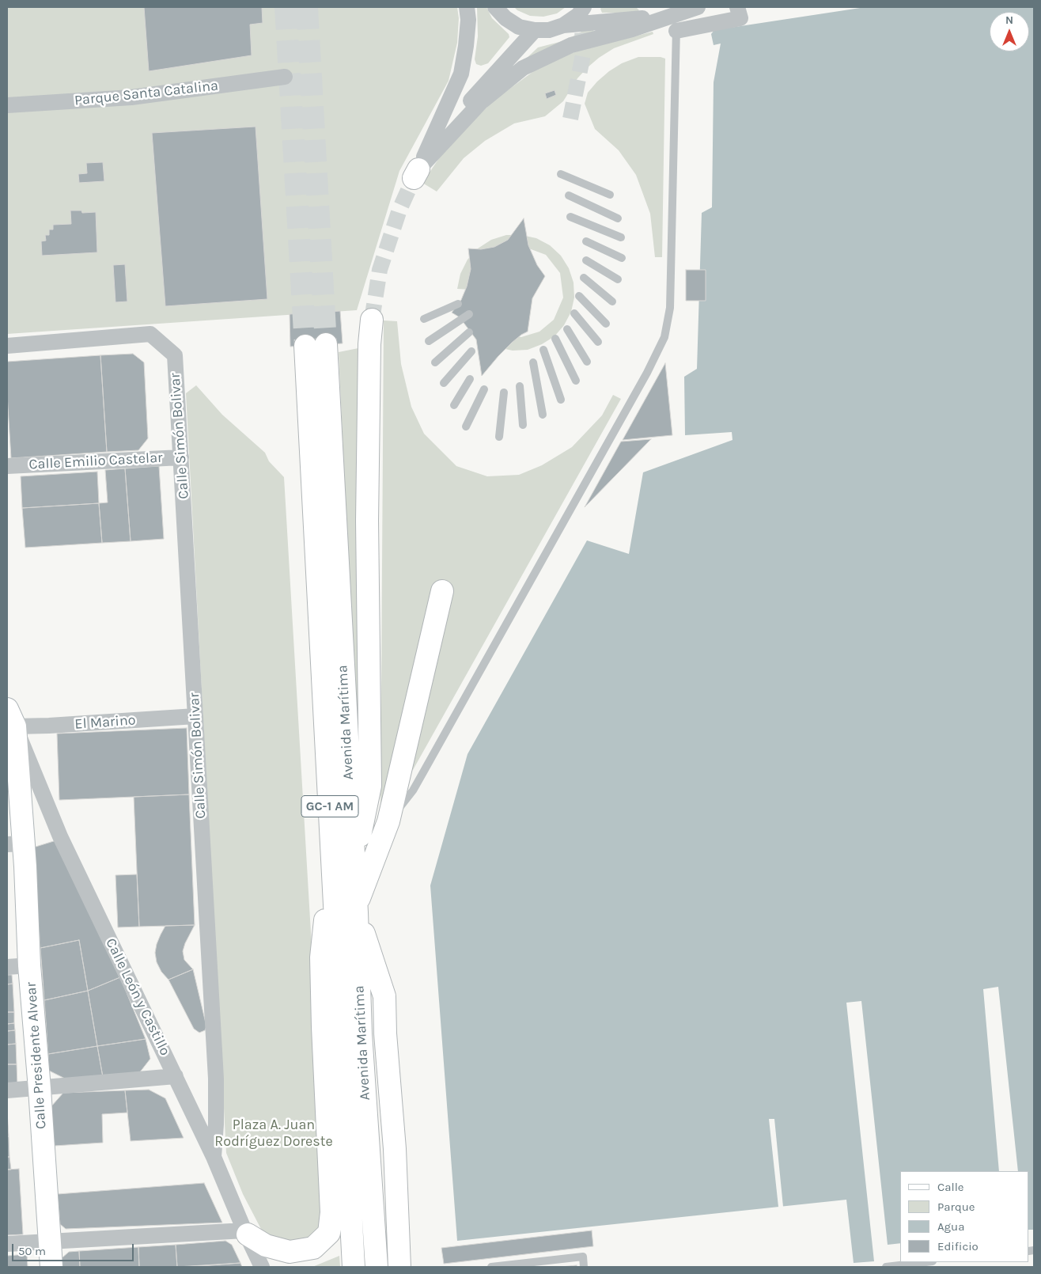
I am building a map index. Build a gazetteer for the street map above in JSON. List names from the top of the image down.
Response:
{
  "streets": {
    "main road": ["Avenida Marítima", "GC-1 AM", "Calle Presidente Alvear"],
    "street": [
      "Parque Santa Catalina",
      "Calle Simón Bolivar",
      "Calle Emilio Castelar",
      "El Marino",
      "Calle León y Castillo"
    ]
  },
  "crossings": [
    ["Calle Simón Bolivar", "Calle Emilio Castelar"],
    ["Calle Simón Bolivar", "El Marino"],
    ["Calle Simón Bolivar", "Calle León y Castillo"],
    ["El Marino", "Calle León y Castillo"]
  ],
  "parks": ["Plaza A. Juan Rodríguez Doreste"],
  "legend": [
    "Calle",
    "Parque",
    "Agua",
    "Edificio"
  ],
  "scale_bar": "50 m",
  "north": "top"
}
